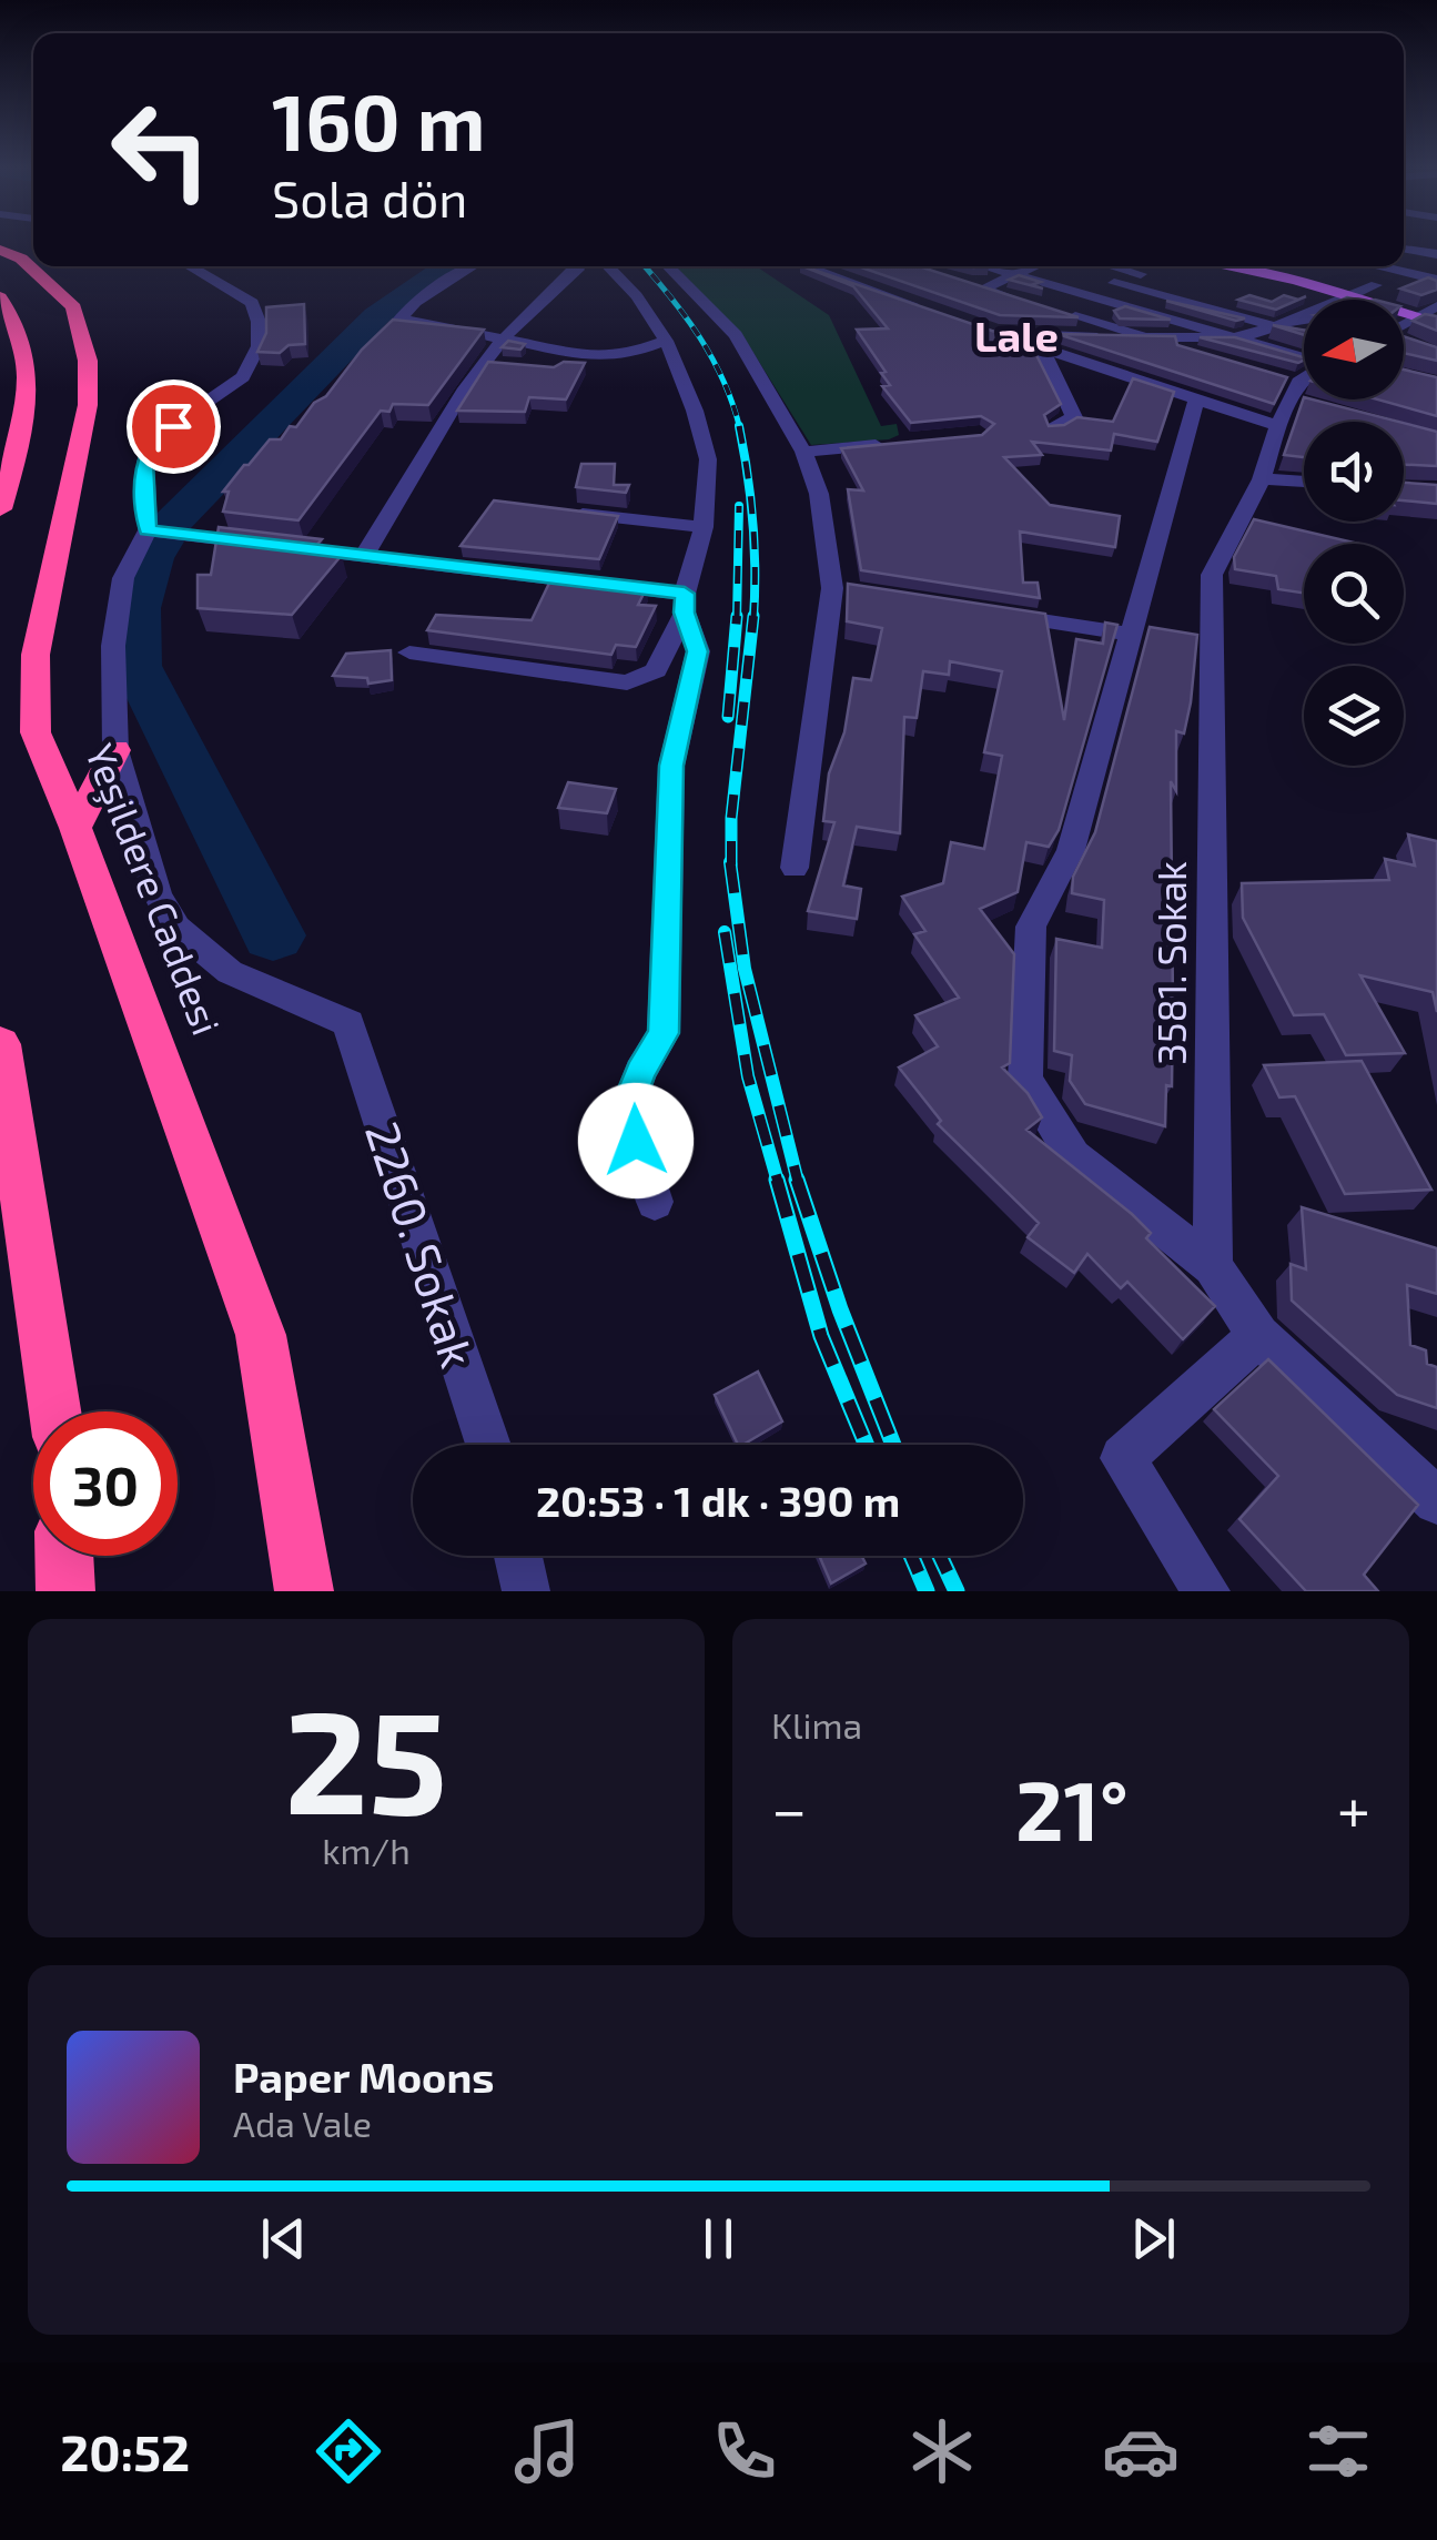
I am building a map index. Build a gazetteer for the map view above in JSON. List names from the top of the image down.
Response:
{
  "streets": {
    "highway": ["Yeşildere Caddesi"],
    "street": ["3581. Sokak", "2260. Sokak"]
  },
  "districts": ["Lale"],
  "north": "left",
  "page": {
    "turn": ["160 m", "Sola dön"],
    "limit": "30",
    "trip": "20:53 · 1 dk · 390 m",
    "tile": [
      ["25", "km/h"],
      "Klima"
    ],
    "heat": ["−", "21°", "+"],
    "song": ["Paper Moons", "Ada Vale"],
    "tabs": "20:52"
  }
}
